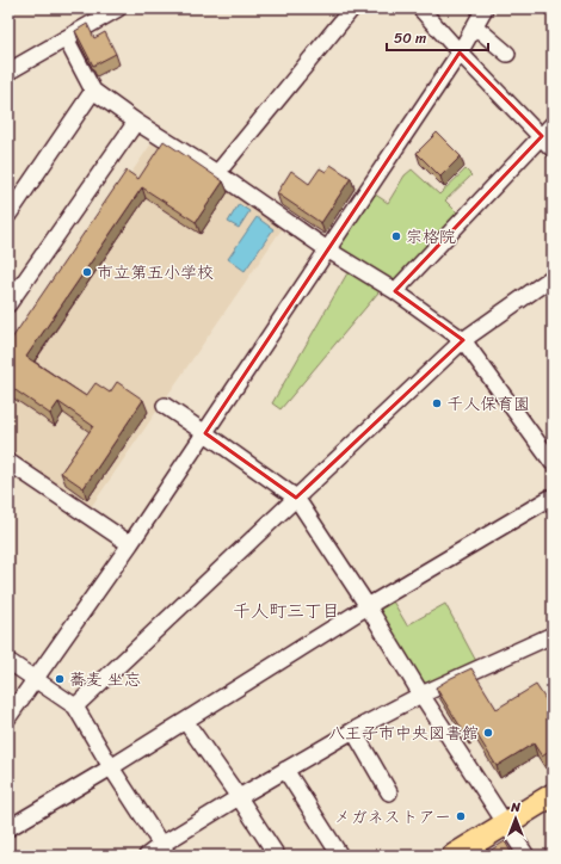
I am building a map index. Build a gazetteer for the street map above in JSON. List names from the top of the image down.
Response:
{
  "districts": ["千人町三丁目"],
  "places": [
    "宗格院",
    "市立第五小学校",
    "千人保育園",
    "蕎麦 坐忘",
    "八王子市中央図書館",
    "メガネストアー"
  ],
  "scale_bar": "50 m",
  "north": "top"
}
